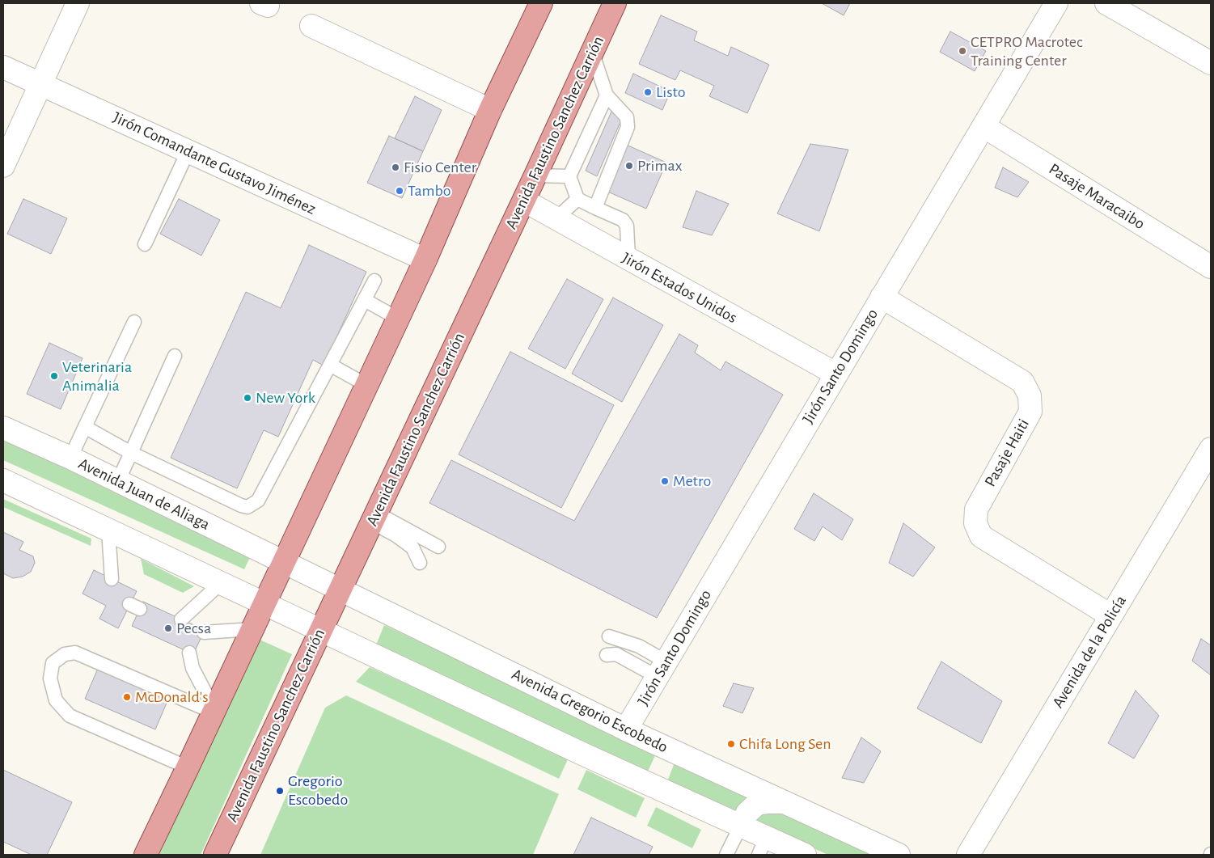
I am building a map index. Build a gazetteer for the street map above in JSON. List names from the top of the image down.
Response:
{
  "streets": {
    "main road": ["Avenida Faustino Sanchez Carrión"],
    "street": [
      "Jirón Comandante Gustavo Jiménez",
      "Pasaje Maracaibo",
      "Jirón Estados Unidos",
      "Jirón Santo Domingo",
      "Pasaje Haiti",
      "Avenida Juan de Aliaga",
      "Avenida de la Policía",
      "Avenida Gregorio Escobedo"
    ]
  },
  "crossings": [
    ["Avenida Faustino Sanchez Carrión", "Jirón Estados Unidos"],
    ["Avenida Faustino Sanchez Carrión", "Avenida Gregorio Escobedo"],
    ["Pasaje Maracaibo", "Jirón Santo Domingo"],
    ["Jirón Estados Unidos", "Jirón Santo Domingo"],
    ["Jirón Santo Domingo", "Pasaje Haiti"],
    ["Jirón Santo Domingo", "Avenida Gregorio Escobedo"],
    ["Pasaje Haiti", "Avenida de la Policía"],
    ["Avenida Juan de Aliaga", "Avenida Gregorio Escobedo"]
  ],
  "places": [
    "CETPRO Macrotec Training Center",
    "Listo",
    "Primax",
    "Fisio Center",
    "Tambo",
    "Veterinaria Animalia",
    "New York",
    "Metro",
    "Pecsa",
    "McDonald's",
    "Chifa Long Sen",
    "Gregorio Escobedo"
  ]
}
